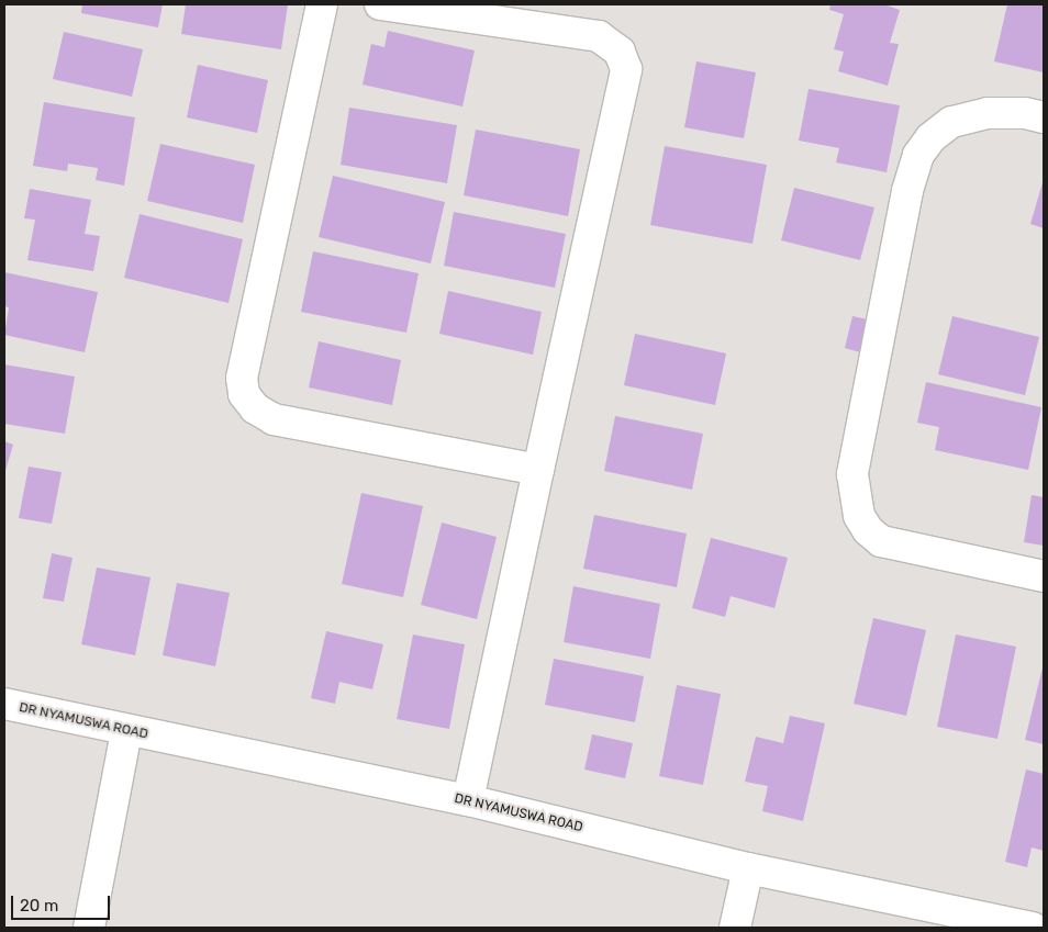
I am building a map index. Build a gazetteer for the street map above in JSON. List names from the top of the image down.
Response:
{
  "streets": {
    "street": ["DR NYAMUSWA ROAD"]
  },
  "scale_bar": "20 m"
}
